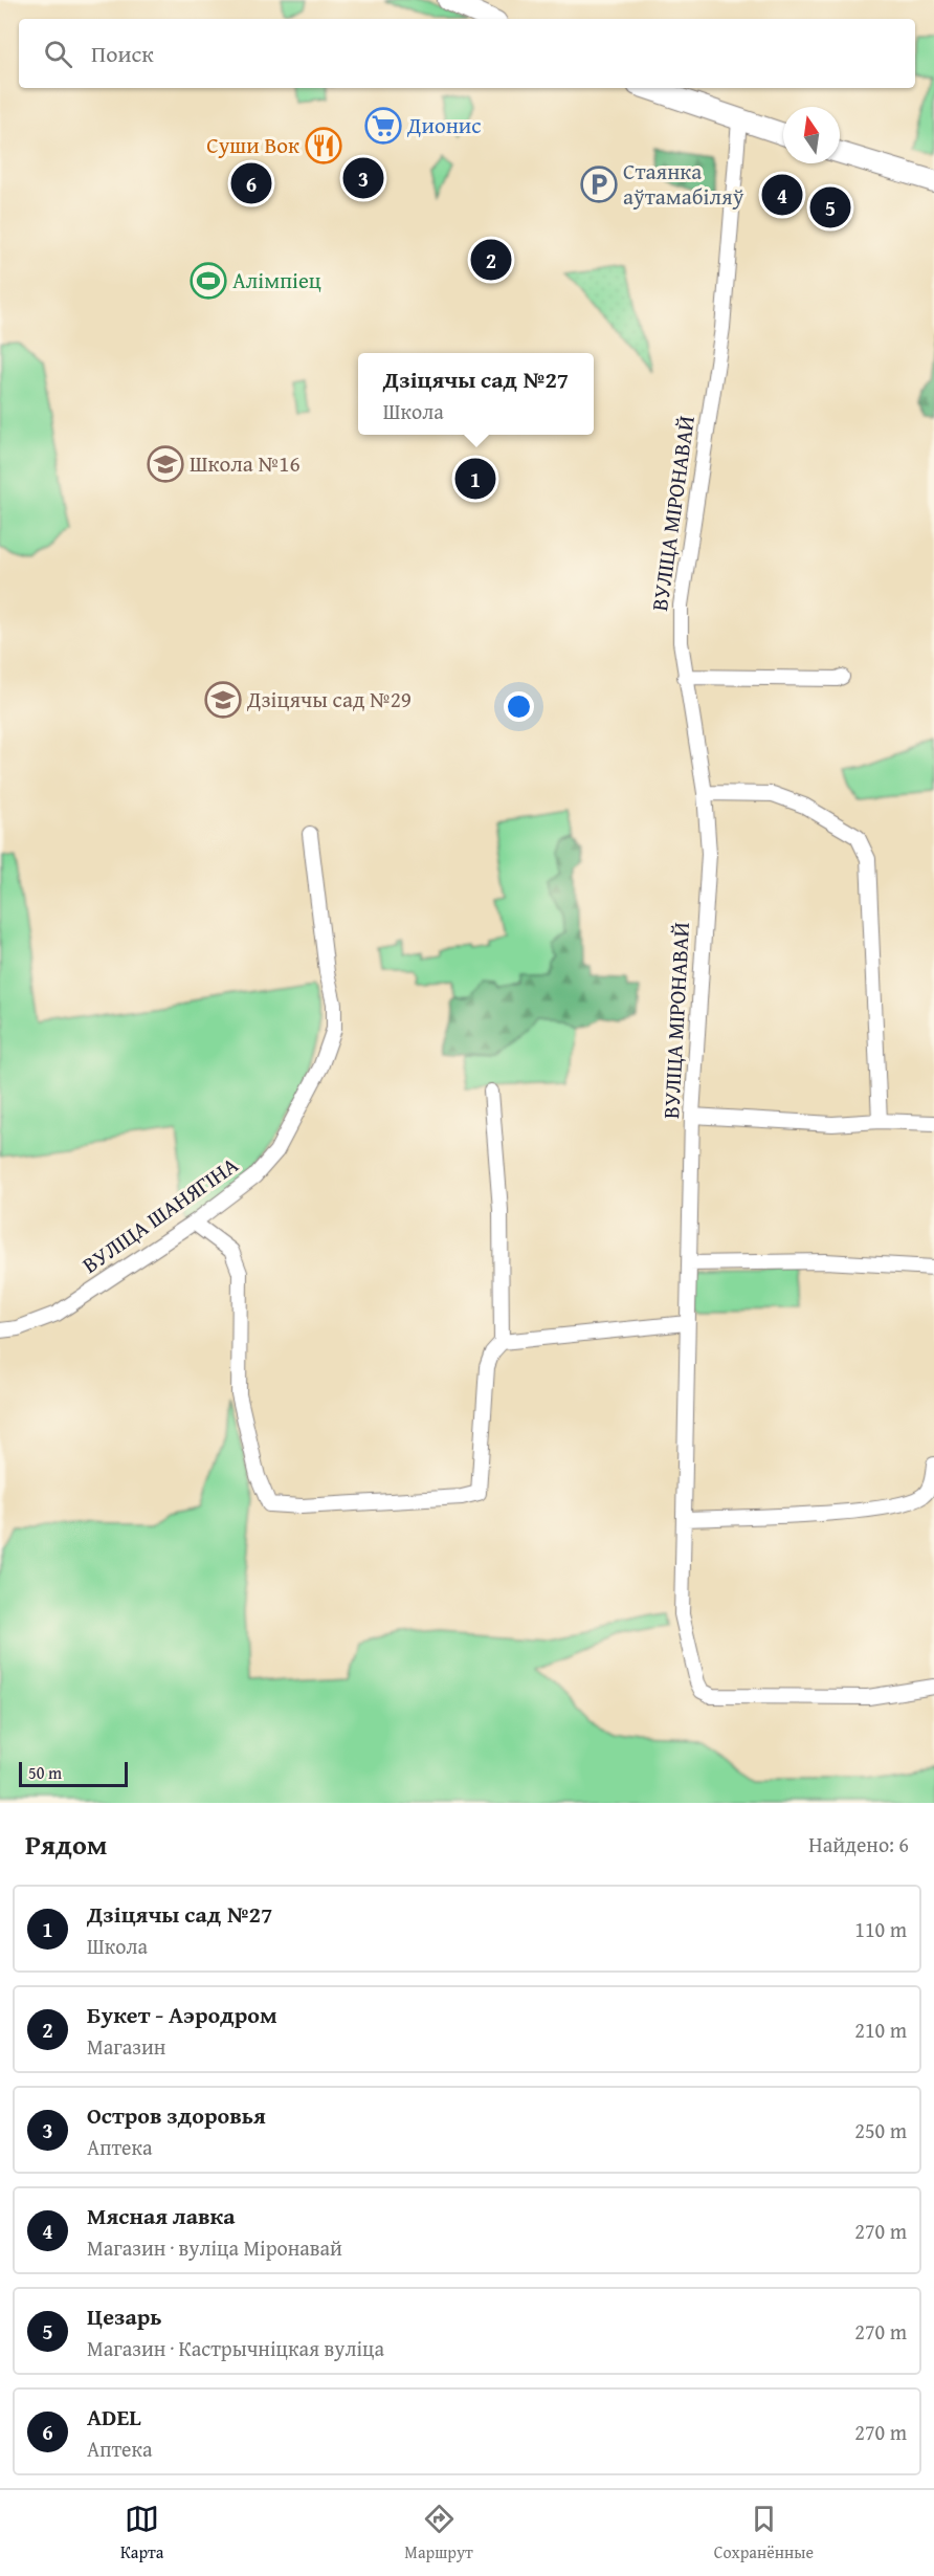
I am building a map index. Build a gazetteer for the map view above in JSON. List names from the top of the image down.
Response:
{
  "streets": {
    "street": ["ВУЛІЦА МІРОНАВАЙ", "ВУЛІЦА ШАНЯГІНА"]
  },
  "places": {
    "supermarket": ["Дионис"],
    "restaurant": ["Суши Вок"],
    "parking": ["Стаянка аўтамабіляў"],
    "sports": ["Алімпіец"],
    "school or university": ["Школа №16", "Дзіцячы сад №29"]
  },
  "scale_bar": "50 m",
  "north": "top",
  "page": {
    "search": "Поиск",
    "pins": [
      "3",
      "6",
      "4",
      "5",
      "2",
      "1"
    ],
    "popup": ["Дзіцячы сад №27", "Школа"],
    "scale": "50 m",
    "heading": ["Рядом", "Найдено: 6"],
    "list": [
      {
        "mark": "1",
        "name": "Дзіцячы сад №27",
        "note": "Школа",
        "value": "110 m"
      },
      {
        "mark": "2",
        "name": "Букет - Аэродром",
        "note": "Магазин",
        "value": "210 m"
      },
      {
        "mark": "3",
        "name": "Остров здоровья",
        "note": "Аптека",
        "value": "250 m"
      },
      {
        "mark": "4",
        "name": "Мясная лавка",
        "note": "Магазин · вуліца Міронавай",
        "value": "270 m"
      },
      {
        "mark": "5",
        "name": "Цезарь",
        "note": "Магазин · Кастрычніцкая вуліца",
        "value": "270 m"
      },
      {
        "mark": "6",
        "name": "ADEL",
        "note": "Аптека",
        "value": "270 m"
      }
    ],
    "nav": ["Карта", "Маршрут", "Сохранённые"]
  }
}
